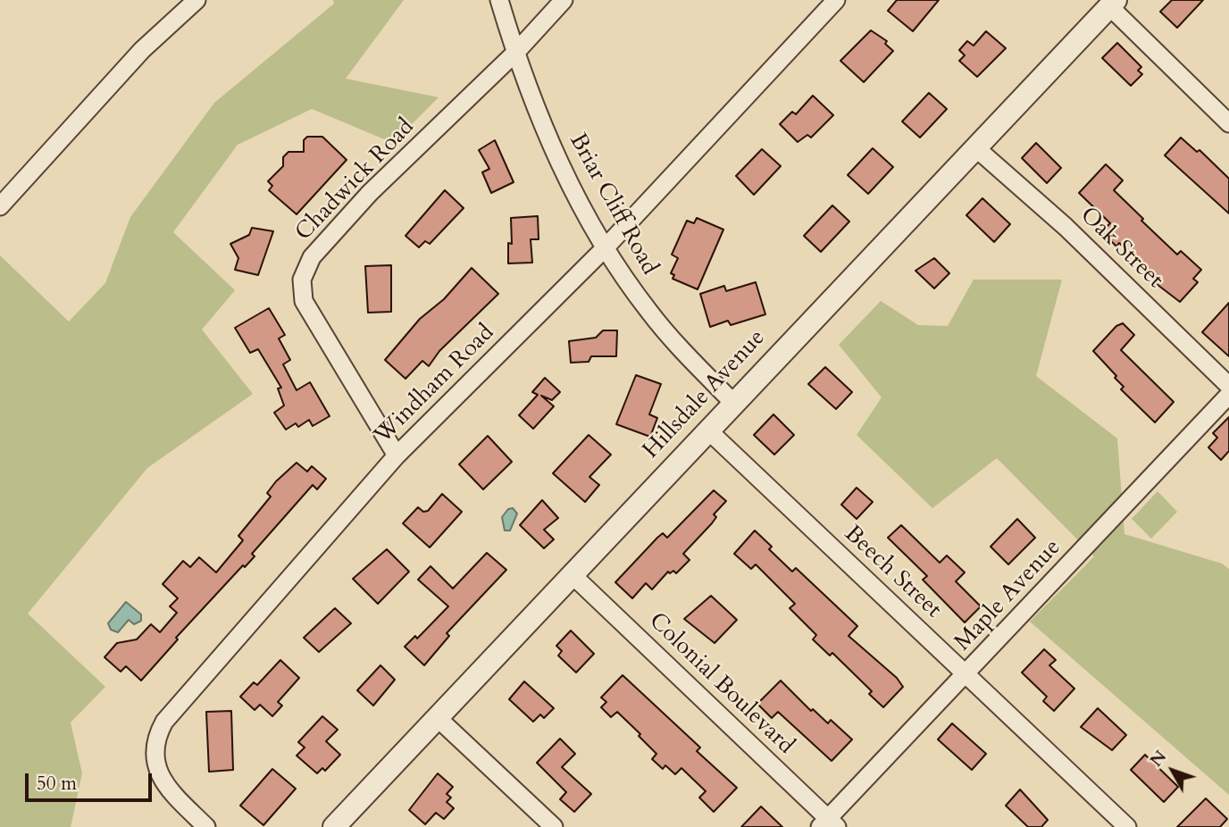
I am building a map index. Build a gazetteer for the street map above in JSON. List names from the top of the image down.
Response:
{
  "streets": {
    "street": [
      "Chadwick Road",
      "Briar Cliff Road",
      "Oak Street",
      "Windham Road",
      "Hillsdale Avenue",
      "Beech Street",
      "Maple Avenue",
      "Colonial Boulevard"
    ]
  },
  "crossings": [
    ["Chadwick Road", "Briar Cliff Road"],
    ["Chadwick Road", "Windham Road"],
    ["Briar Cliff Road", "Windham Road"],
    ["Briar Cliff Road", "Hillsdale Avenue"],
    ["Oak Street", "Hillsdale Avenue"],
    ["Hillsdale Avenue", "Beech Street"],
    ["Hillsdale Avenue", "Colonial Boulevard"],
    ["Beech Street", "Maple Avenue"],
    ["Maple Avenue", "Colonial Boulevard"]
  ],
  "scale_bar": "50 m",
  "north": "top left"
}
